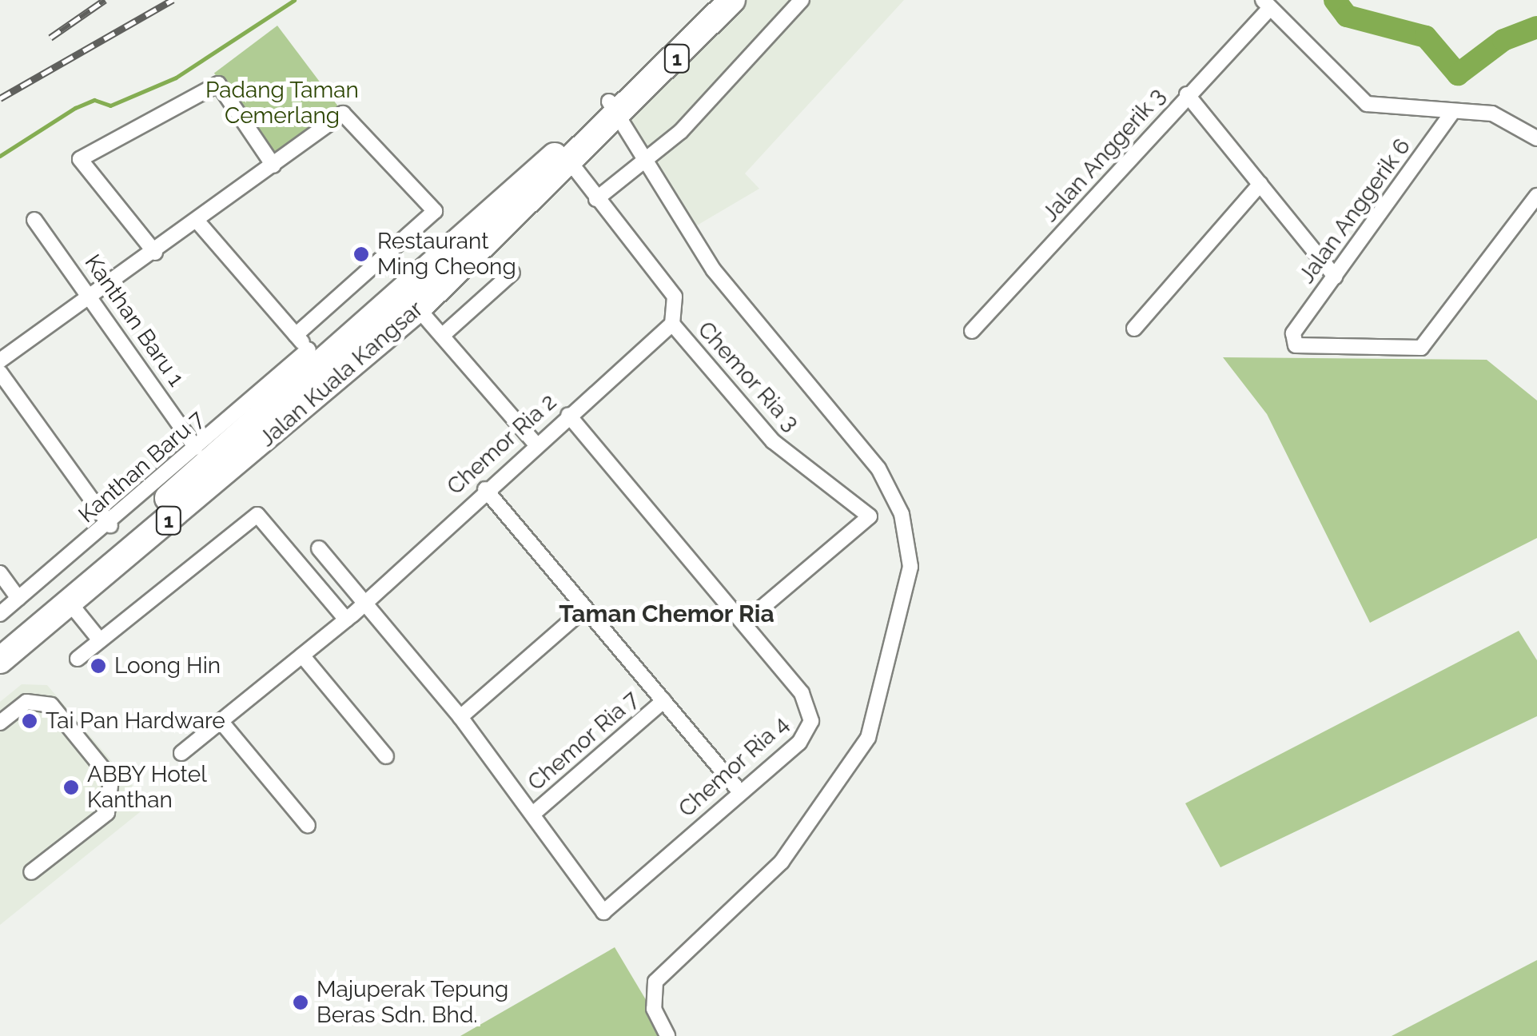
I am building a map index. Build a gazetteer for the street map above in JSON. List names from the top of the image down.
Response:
{
  "streets": {
    "highway": ["1", "Jalan Kuala Kangsar"],
    "street": [
      "Jalan Anggerik 3",
      "Jalan Anggerik 6",
      "Kanthan Baru 1",
      "Chemor Ria 3",
      "Chemor Ria 2",
      "Kanthan Baru 7",
      "Chemor Ria 7",
      "Chemor Ria 4"
    ]
  },
  "crossings": [
    ["Kanthan Baru 1", "Kanthan Baru 7"],
    ["Jalan Kuala Kangsar", "Kanthan Baru 7"],
    ["Chemor Ria 3", "Chemor Ria 2"],
    ["Chemor Ria 3", "Chemor Ria 4"],
    ["Chemor Ria 2", "Chemor Ria 4"],
    ["Chemor Ria 7", "Chemor Ria 4"]
  ],
  "districts": ["Taman Chemor Ria"],
  "parks": ["Padang Taman Cemerlang"],
  "places": [
    "Restaurant Ming Cheong",
    "Loong Hin",
    "Tai Pan Hardware",
    "ABBY Hotel Kanthan",
    "Majuperak Tepung Beras Sdn. Bhd."
  ]
}
